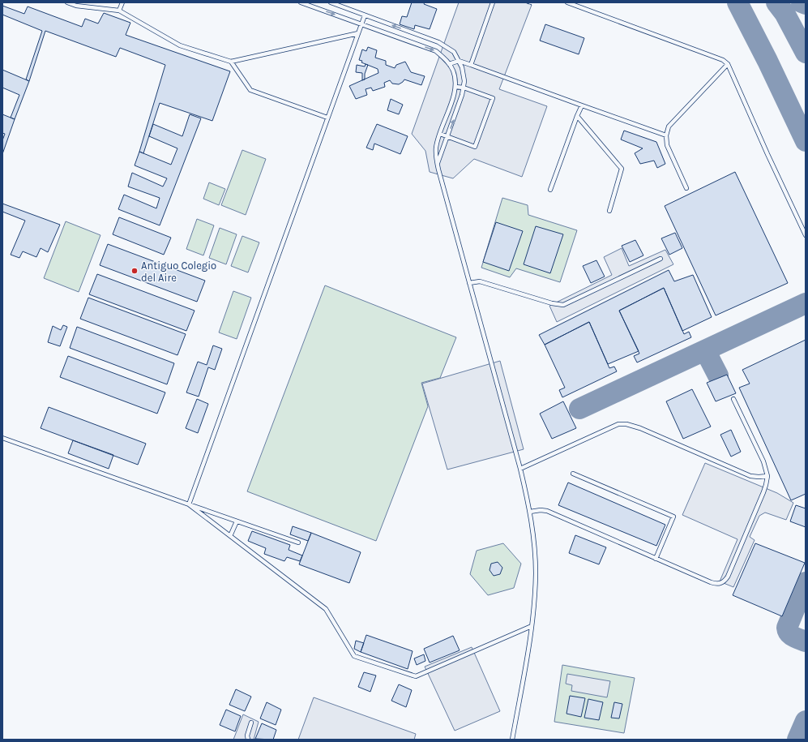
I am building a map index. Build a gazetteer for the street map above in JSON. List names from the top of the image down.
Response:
{
  "places": ["Antiguo Colegio del Aire"]
}
